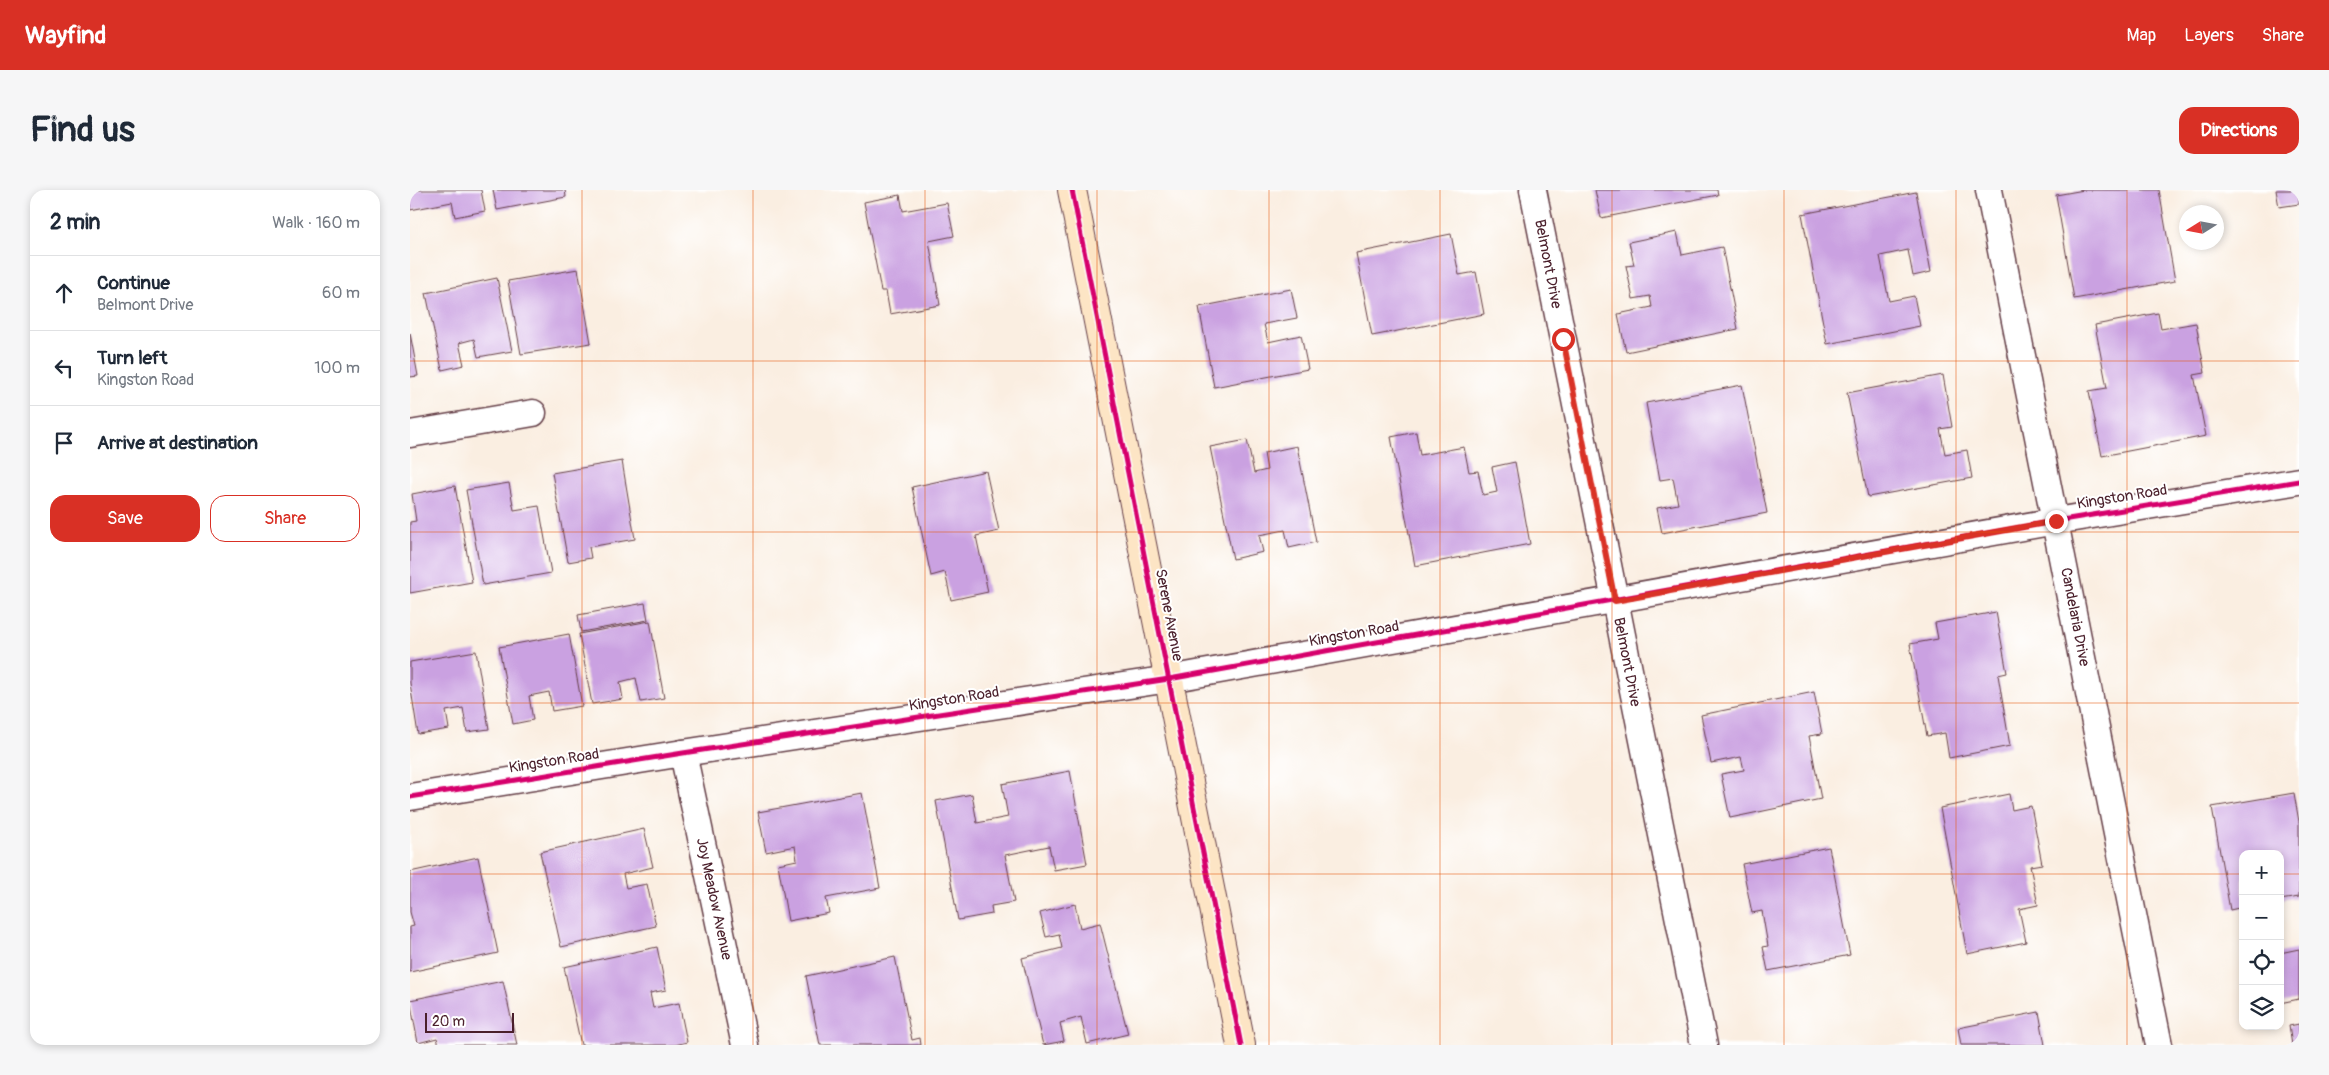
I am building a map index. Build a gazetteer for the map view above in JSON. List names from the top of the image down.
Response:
{
  "streets": {
    "street": [
      "Belmont Drive",
      "Kingston Road",
      "Serene Avenue",
      "Candelaria Drive",
      "Joy Meadow Avenue"
    ]
  },
  "crossings": [
    ["Belmont Drive", "Kingston Road"],
    ["Kingston Road", "Serene Avenue"],
    ["Kingston Road", "Candelaria Drive"],
    ["Kingston Road", "Joy Meadow Avenue"]
  ],
  "scale_bar": "20 m",
  "north": "left",
  "page": {
    "header": "Wayfind",
    "nav": ["Map", "Layers", "Share"],
    "buttons": [
      "Directions",
      ["Save", "Share"]
    ],
    "title": "Find us",
    "heading": ["2 min", "Walk · 160 m"],
    "list": [
      ["Continue", "Belmont Drive", "60 m"],
      ["Turn left", "Kingston Road", "100 m"],
      "Arrive at destination"
    ],
    "map_buttons": ["+", "−"],
    "scale": "20 m"
  }
}
